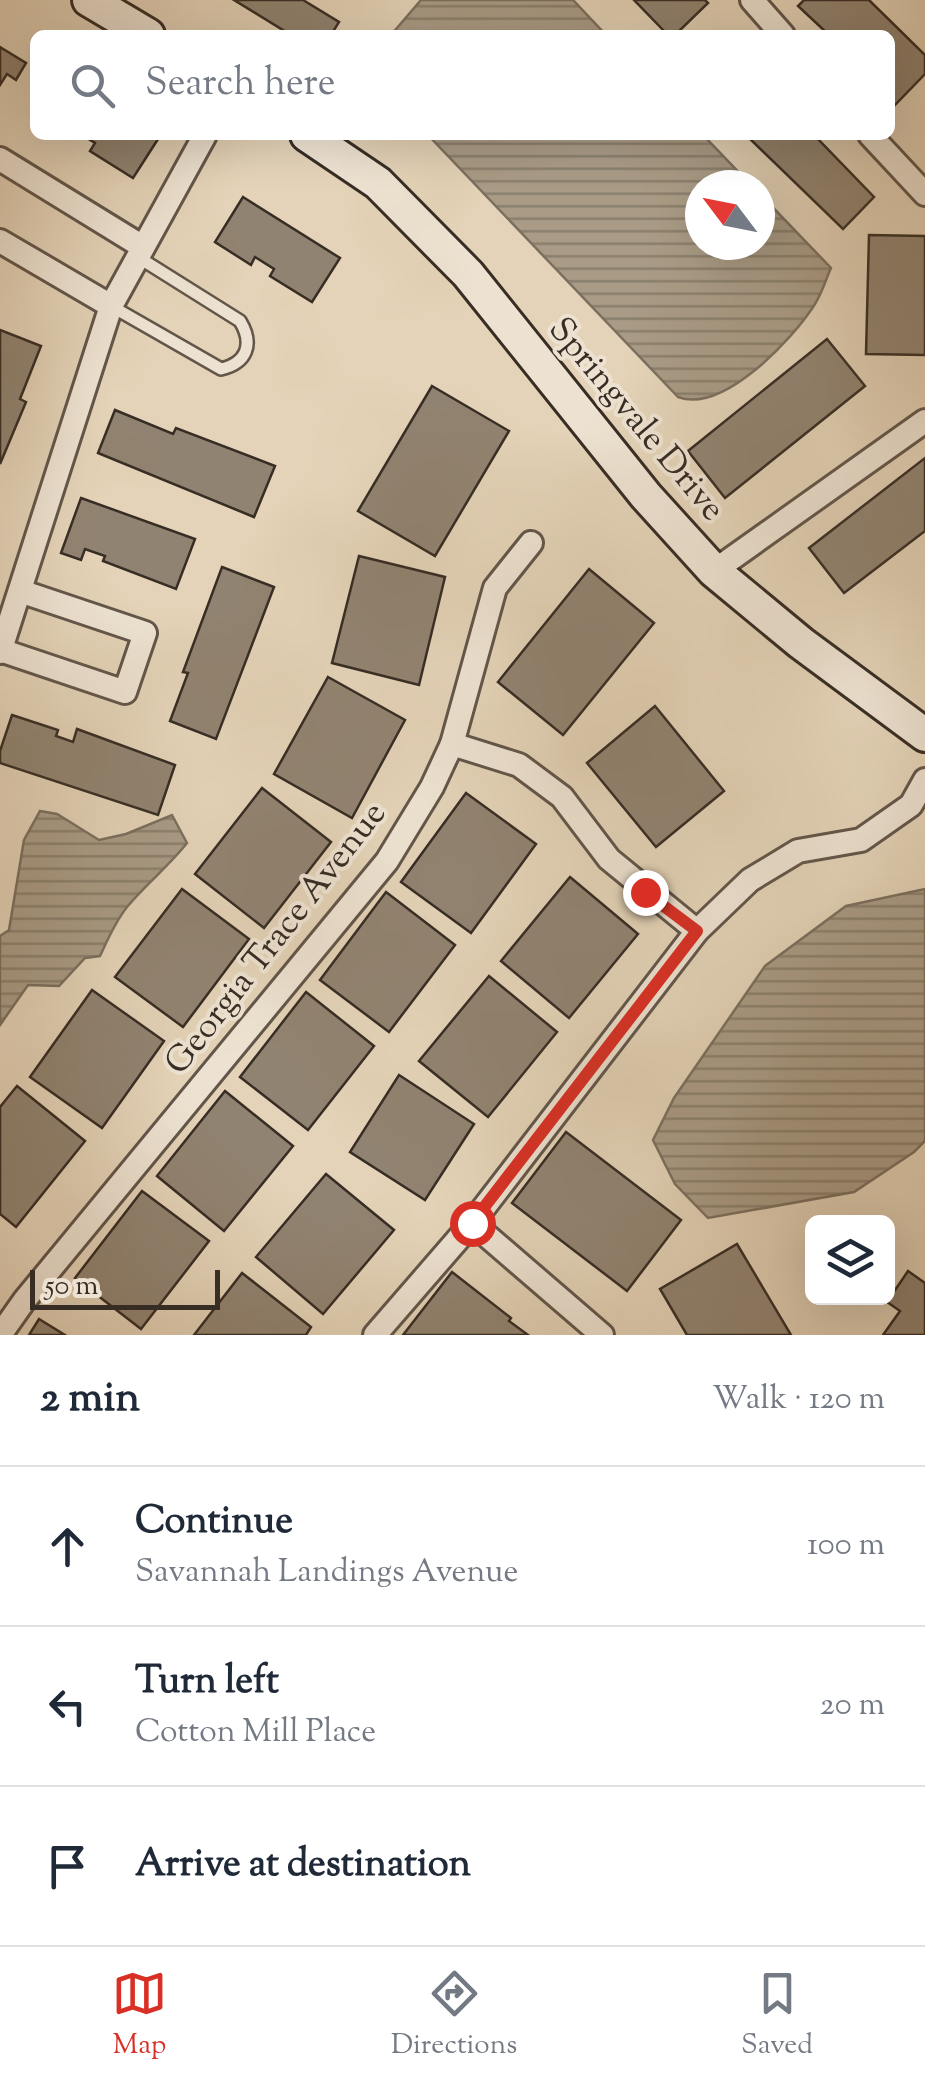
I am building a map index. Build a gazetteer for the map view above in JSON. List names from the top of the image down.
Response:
{
  "streets": {
    "street": ["Springvale Drive", "Georgia Trace Avenue"]
  },
  "scale_bar": "50 m",
  "north": "top left",
  "page": {
    "search": "Search here",
    "scale": "50 m",
    "heading": ["2 min", "Walk · 120 m"],
    "list": [
      ["Continue", "Savannah Landings Avenue", "100 m"],
      ["Turn left", "Cotton Mill Place", "20 m"],
      "Arrive at destination"
    ],
    "nav": ["Map", "Directions", "Saved"]
  }
}
